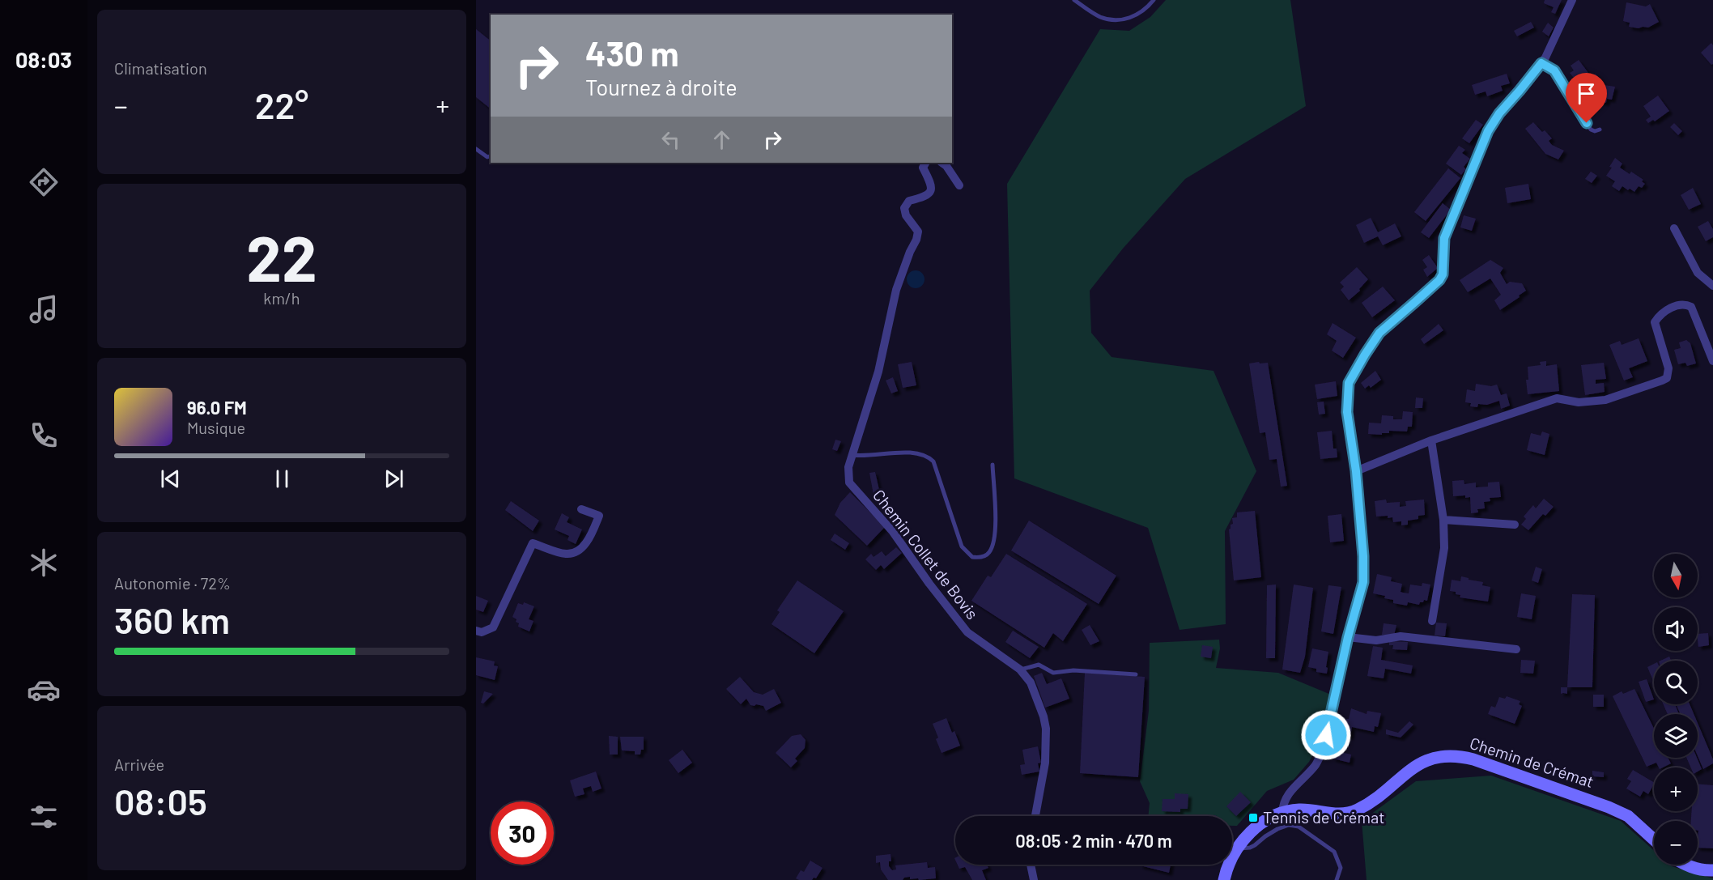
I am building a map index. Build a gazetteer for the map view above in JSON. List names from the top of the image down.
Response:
{
  "streets": {
    "street": ["Chemin Collet de Bovis", "Chemin de Crémat"]
  },
  "places": {
    "transit": ["Tennis de Crémat"]
  },
  "north": "bottom",
  "page": {
    "tabs": "08:03",
    "tile": [
      "Climatisation",
      ["22", "km/h"],
      ["Autonomie · 72%", "360 km"],
      ["Arrivée", "08:05"]
    ],
    "turn": ["430 m", "Tournez à droite"],
    "heat": ["−", "22°", "+"],
    "song": ["96.0 FM", "Musique"],
    "map_buttons": ["+", "−"],
    "limit": "30",
    "trip": "08:05 · 2 min · 470 m"
  }
}
